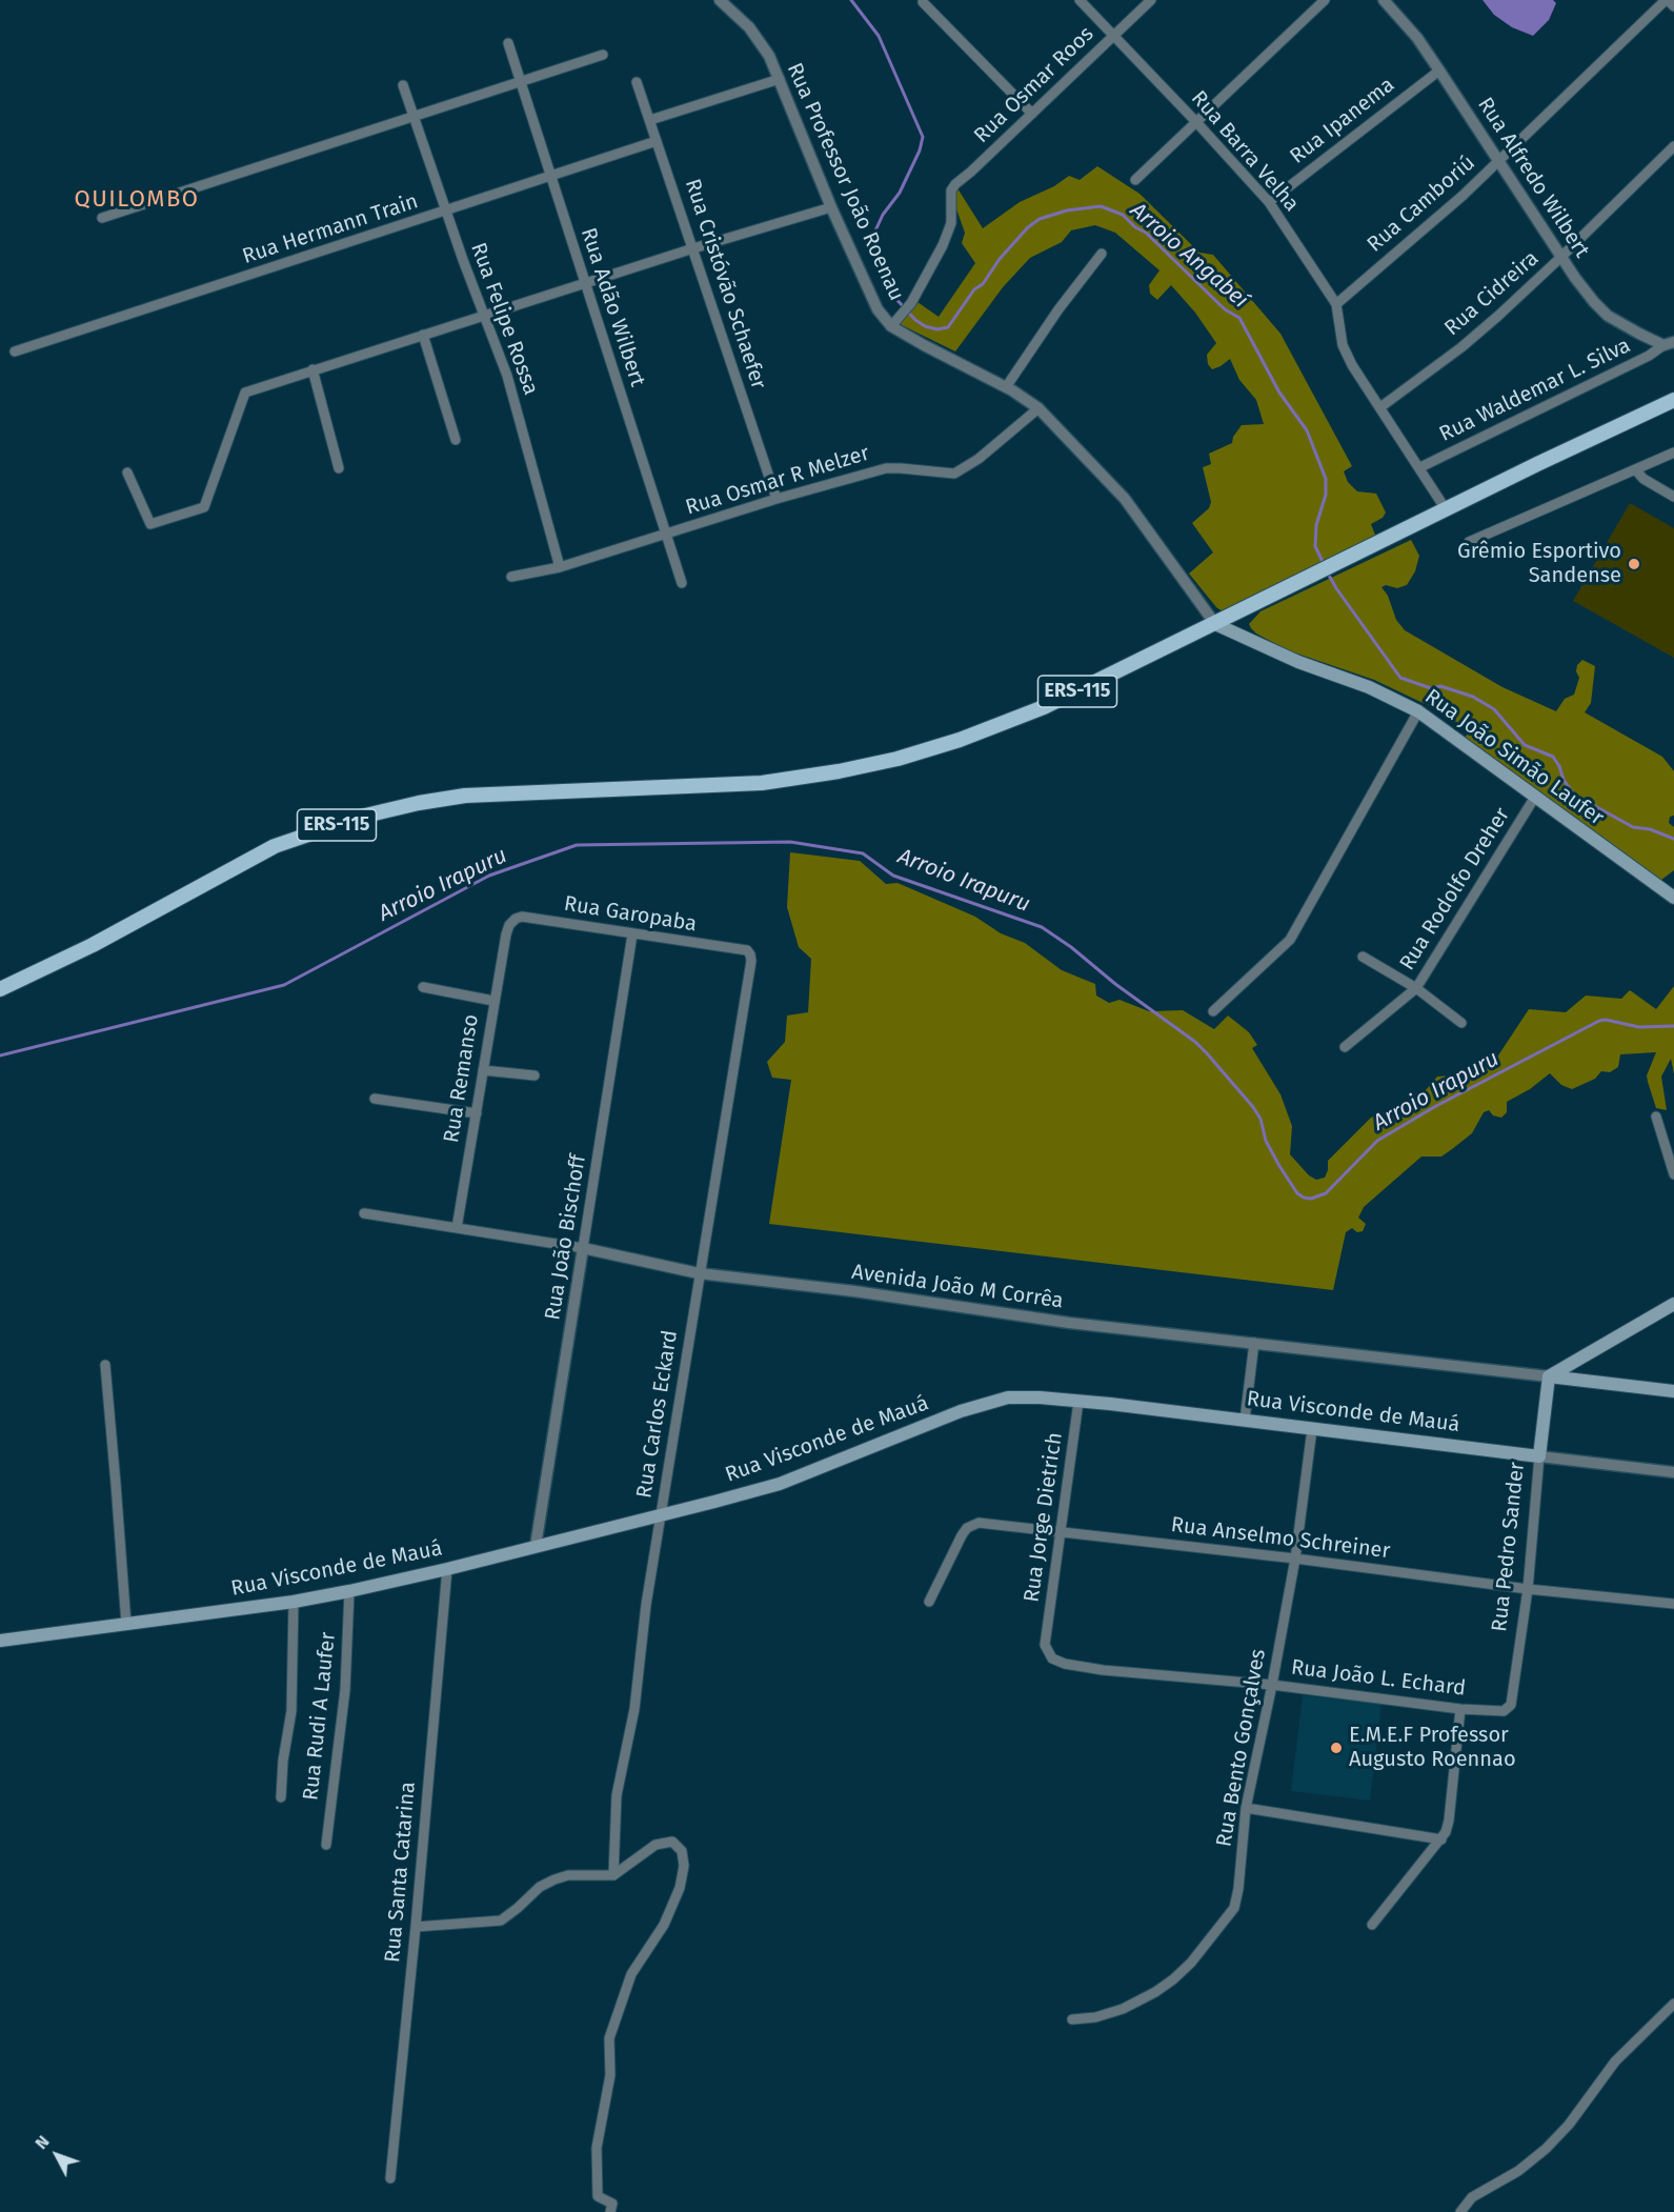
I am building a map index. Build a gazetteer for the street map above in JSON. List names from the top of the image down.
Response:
{
  "streets": {
    "main road": [
      "ERS-115",
      "Rua João Simão Laufer",
      "Rua Visconde de Mauá",
      "Rua Pedro Sander"
    ],
    "street": [
      "Rua Osmar Roos",
      "Rua Ipanema",
      "Rua Barra Velha",
      "Rua Alfredo Wilbert",
      "Rua Professor João Roenau",
      "Rua Camboriú",
      "Rua Hermann Train",
      "Rua Cristóvão Schaefer",
      "Rua Cidreira",
      "Rua Adão Wilbert",
      "Rua Felipe Rossa",
      "Rua Waldemar L. Silva",
      "Rua Osmar R Melzer",
      "Rua Rodolfo Dreher",
      "Rua Garopaba",
      "Rua Remanso",
      "Rua João Bischoff",
      "Avenida João M Corrêa",
      "Rua Carlos Eckard",
      "Rua Jorge Dietrich",
      "Rua Anselmo Schreiner",
      "Rua João L. Echard",
      "Rua Rudi A Laufer",
      "Rua Bento Gonçalves",
      "Rua Santa Catarina"
    ]
  },
  "crossings": [
    ["Rua Osmar Roos", "Rua Barra Velha"],
    ["Rua Osmar Roos", "Rua Professor João Roenau"],
    ["Rua Ipanema", "Rua Barra Velha"],
    ["Rua Ipanema", "Rua Alfredo Wilbert"],
    ["Rua Barra Velha", "Rua Camboriú"],
    ["Rua Barra Velha", "Rua Cidreira"],
    ["Rua Barra Velha", "Rua Waldemar L. Silva"],
    ["Rua Barra Velha", "ERS-115"],
    ["Rua Alfredo Wilbert", "Rua Camboriú"],
    ["Rua Alfredo Wilbert", "Rua Cidreira"],
    ["Rua Alfredo Wilbert", "Rua Waldemar L. Silva"],
    ["Rua Professor João Roenau", "Rua Osmar R Melzer"],
    ["Rua Professor João Roenau", "ERS-115"],
    ["Rua Professor João Roenau", "Rua João Simão Laufer"],
    ["Rua Hermann Train", "Rua Cristóvão Schaefer"],
    ["Rua Hermann Train", "Rua Adão Wilbert"],
    ["Rua Hermann Train", "Rua Felipe Rossa"],
    ["Rua Cristóvão Schaefer", "Rua Osmar R Melzer"],
    ["Rua Adão Wilbert", "Rua Osmar R Melzer"],
    ["Rua Felipe Rossa", "Rua Osmar R Melzer"],
    ["ERS-115", "Rua João Simão Laufer"],
    ["Rua João Simão Laufer", "Rua Rodolfo Dreher"],
    ["Rua Garopaba", "Rua Remanso"],
    ["Rua Garopaba", "Rua João Bischoff"],
    ["Rua Garopaba", "Rua Carlos Eckard"],
    ["Rua Remanso", "Avenida João M Corrêa"],
    ["Rua João Bischoff", "Avenida João M Corrêa"],
    ["Rua João Bischoff", "Rua Visconde de Mauá"],
    ["Avenida João M Corrêa", "Rua Carlos Eckard"],
    ["Avenida João M Corrêa", "Rua Pedro Sander"],
    ["Rua Visconde de Mauá", "Rua Carlos Eckard"],
    ["Rua Visconde de Mauá", "Rua Jorge Dietrich"],
    ["Rua Visconde de Mauá", "Rua Pedro Sander"],
    ["Rua Visconde de Mauá", "Rua Rudi A Laufer"],
    ["Rua Visconde de Mauá", "Rua Bento Gonçalves"],
    ["Rua Visconde de Mauá", "Rua Santa Catarina"],
    ["Rua Jorge Dietrich", "Rua Anselmo Schreiner"],
    ["Rua Jorge Dietrich", "Rua João L. Echard"],
    ["Rua Anselmo Schreiner", "Rua Pedro Sander"],
    ["Rua Anselmo Schreiner", "Rua Bento Gonçalves"],
    ["Rua Pedro Sander", "Rua João L. Echard"],
    ["Rua João L. Echard", "Rua Bento Gonçalves"]
  ],
  "districts": ["QUILOMBO"],
  "water": ["Arroio Angabeí", "Arroio Irapuru"],
  "places": ["Grêmio Esportivo Sandense", "E.M.E.F Professor Augusto Roennao"],
  "north": "top left"
}
